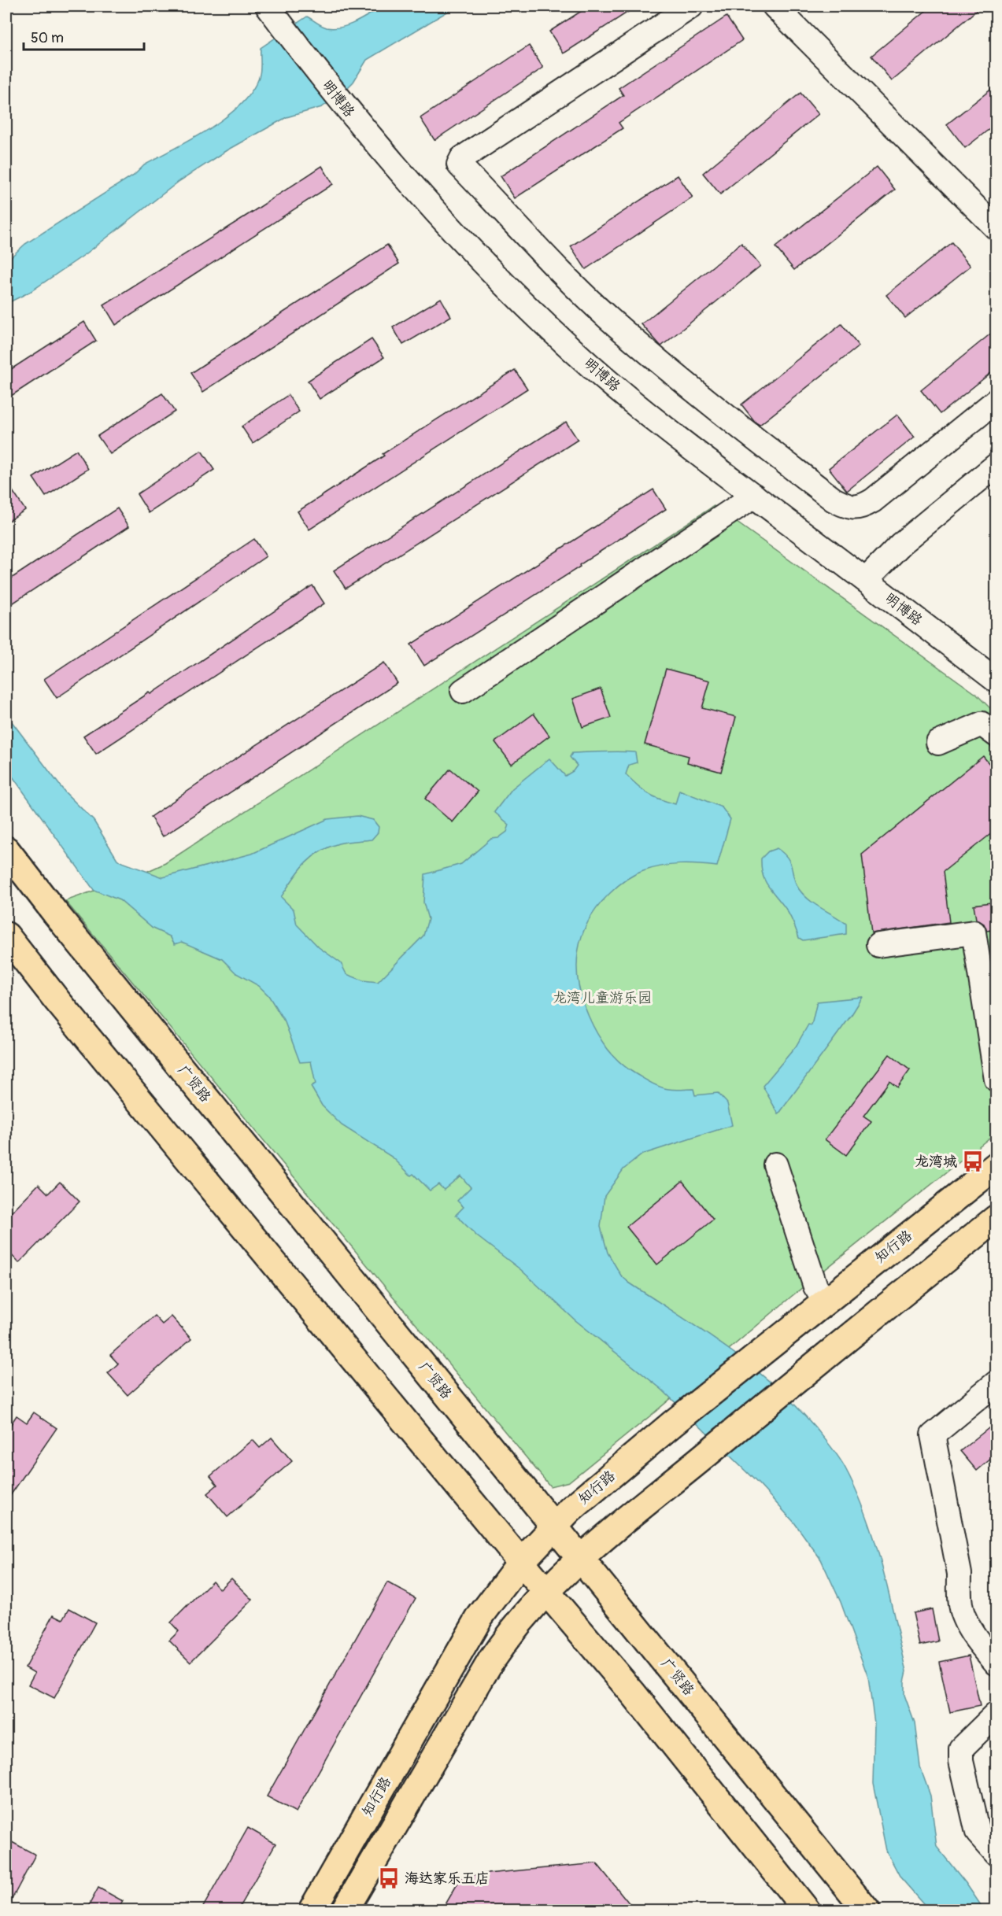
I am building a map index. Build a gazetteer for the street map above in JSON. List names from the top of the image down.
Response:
{
  "streets": {
    "main road": ["广贤路", "知行路"],
    "street": ["明博路"]
  },
  "crossings": [
    ["广贤路", "知行路"]
  ],
  "parks": ["龙湾儿童游乐园"],
  "places": {
    "bus stop": ["龙湾城", "海达家乐五店"]
  },
  "scale_bar": "50 m"
}
